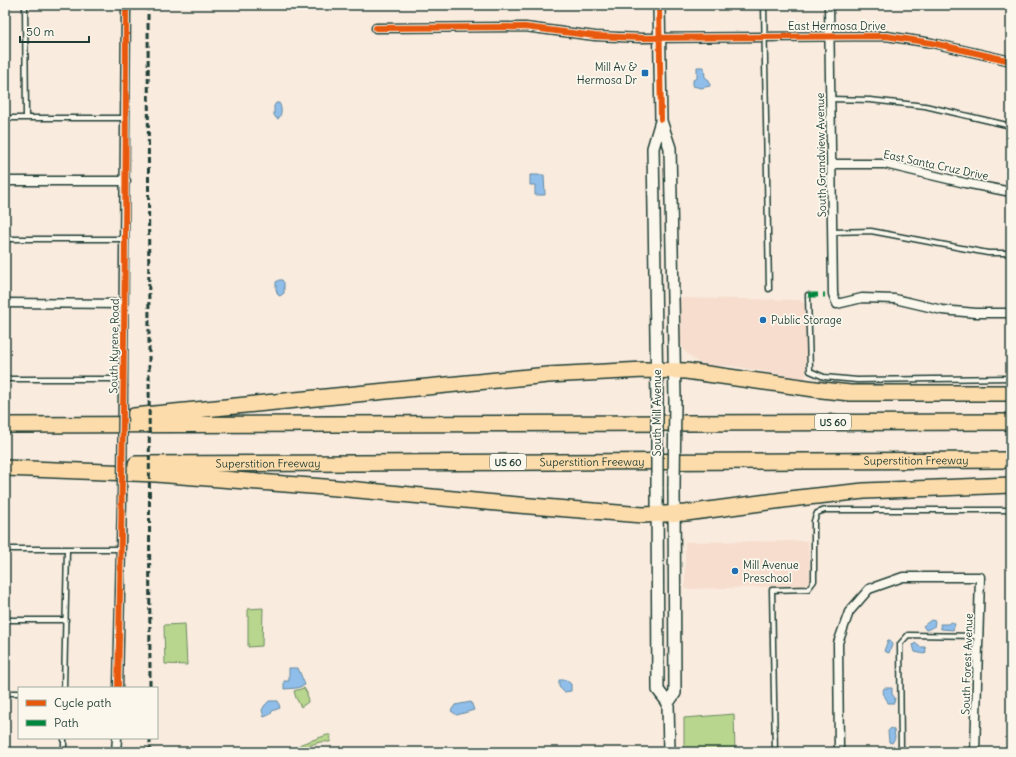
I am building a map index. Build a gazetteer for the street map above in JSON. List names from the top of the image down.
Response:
{
  "streets": {
    "highway": ["US 60", "Superstition Freeway"],
    "main road": ["South Mill Avenue"],
    "street": [
      "East Hermosa Drive",
      "South Grandview Avenue",
      "East Santa Cruz Drive",
      "South Kyrene Road",
      "South Forest Avenue"
    ]
  },
  "crossings": [
    ["East Hermosa Drive", "South Grandview Avenue"],
    ["East Hermosa Drive", "South Mill Avenue"],
    ["South Grandview Avenue", "East Santa Cruz Drive"]
  ],
  "places": {
    "transit": ["Mill Av & Hermosa Dr"],
    "other": ["Public Storage", "Mill Avenue Preschool"]
  },
  "legend": ["Cycle path", "Path"],
  "scale_bar": "50 m"
}
